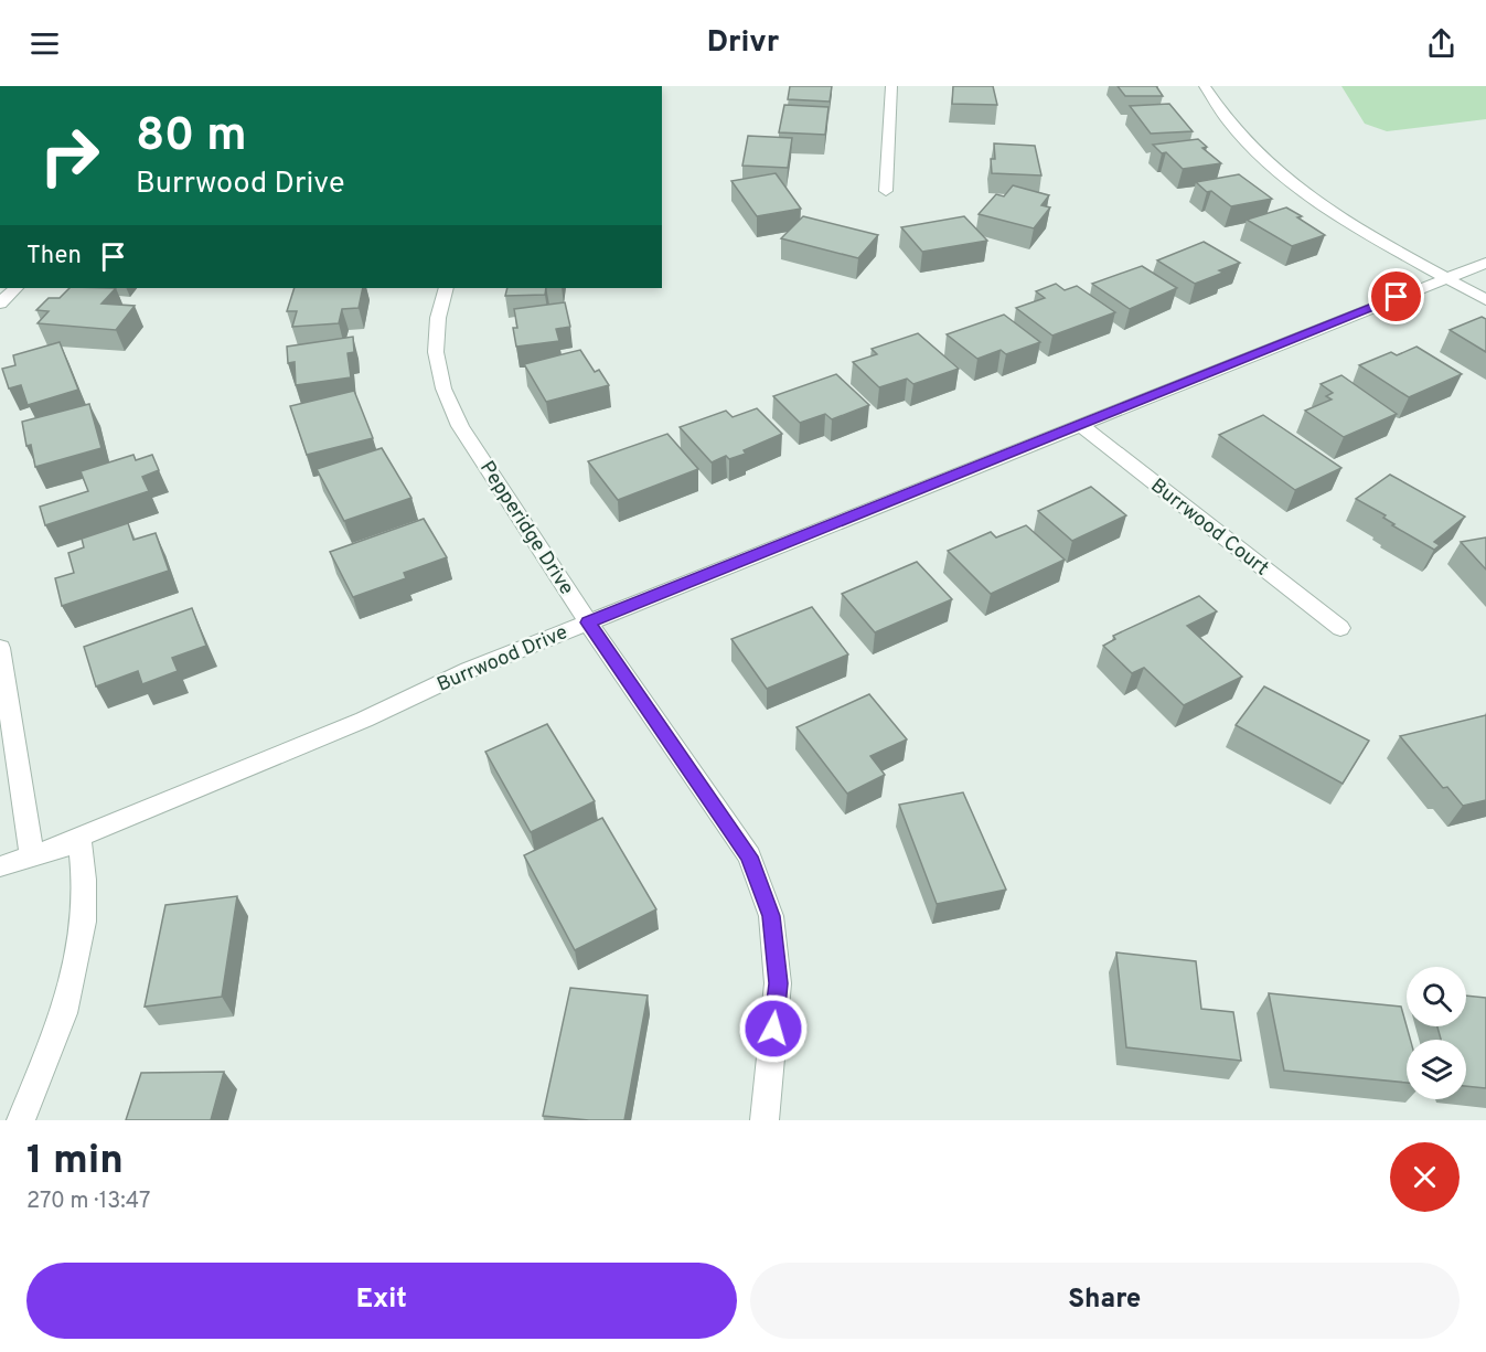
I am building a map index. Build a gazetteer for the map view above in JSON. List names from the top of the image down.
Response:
{
  "streets": {
    "street": ["Burrwood Court", "Pepperidge Drive", "Burrwood Drive"]
  },
  "crossings": [
    ["Burrwood Court", "Burrwood Drive"],
    ["Pepperidge Drive", "Burrwood Drive"]
  ],
  "page": {
    "header": "Drivr",
    "turn": ["80 m", "Burrwood Drive"],
    "then": "Then",
    "heading": ["1 min", "270 m · 13:47"],
    "buttons": ["Exit", "Share"]
  }
}
